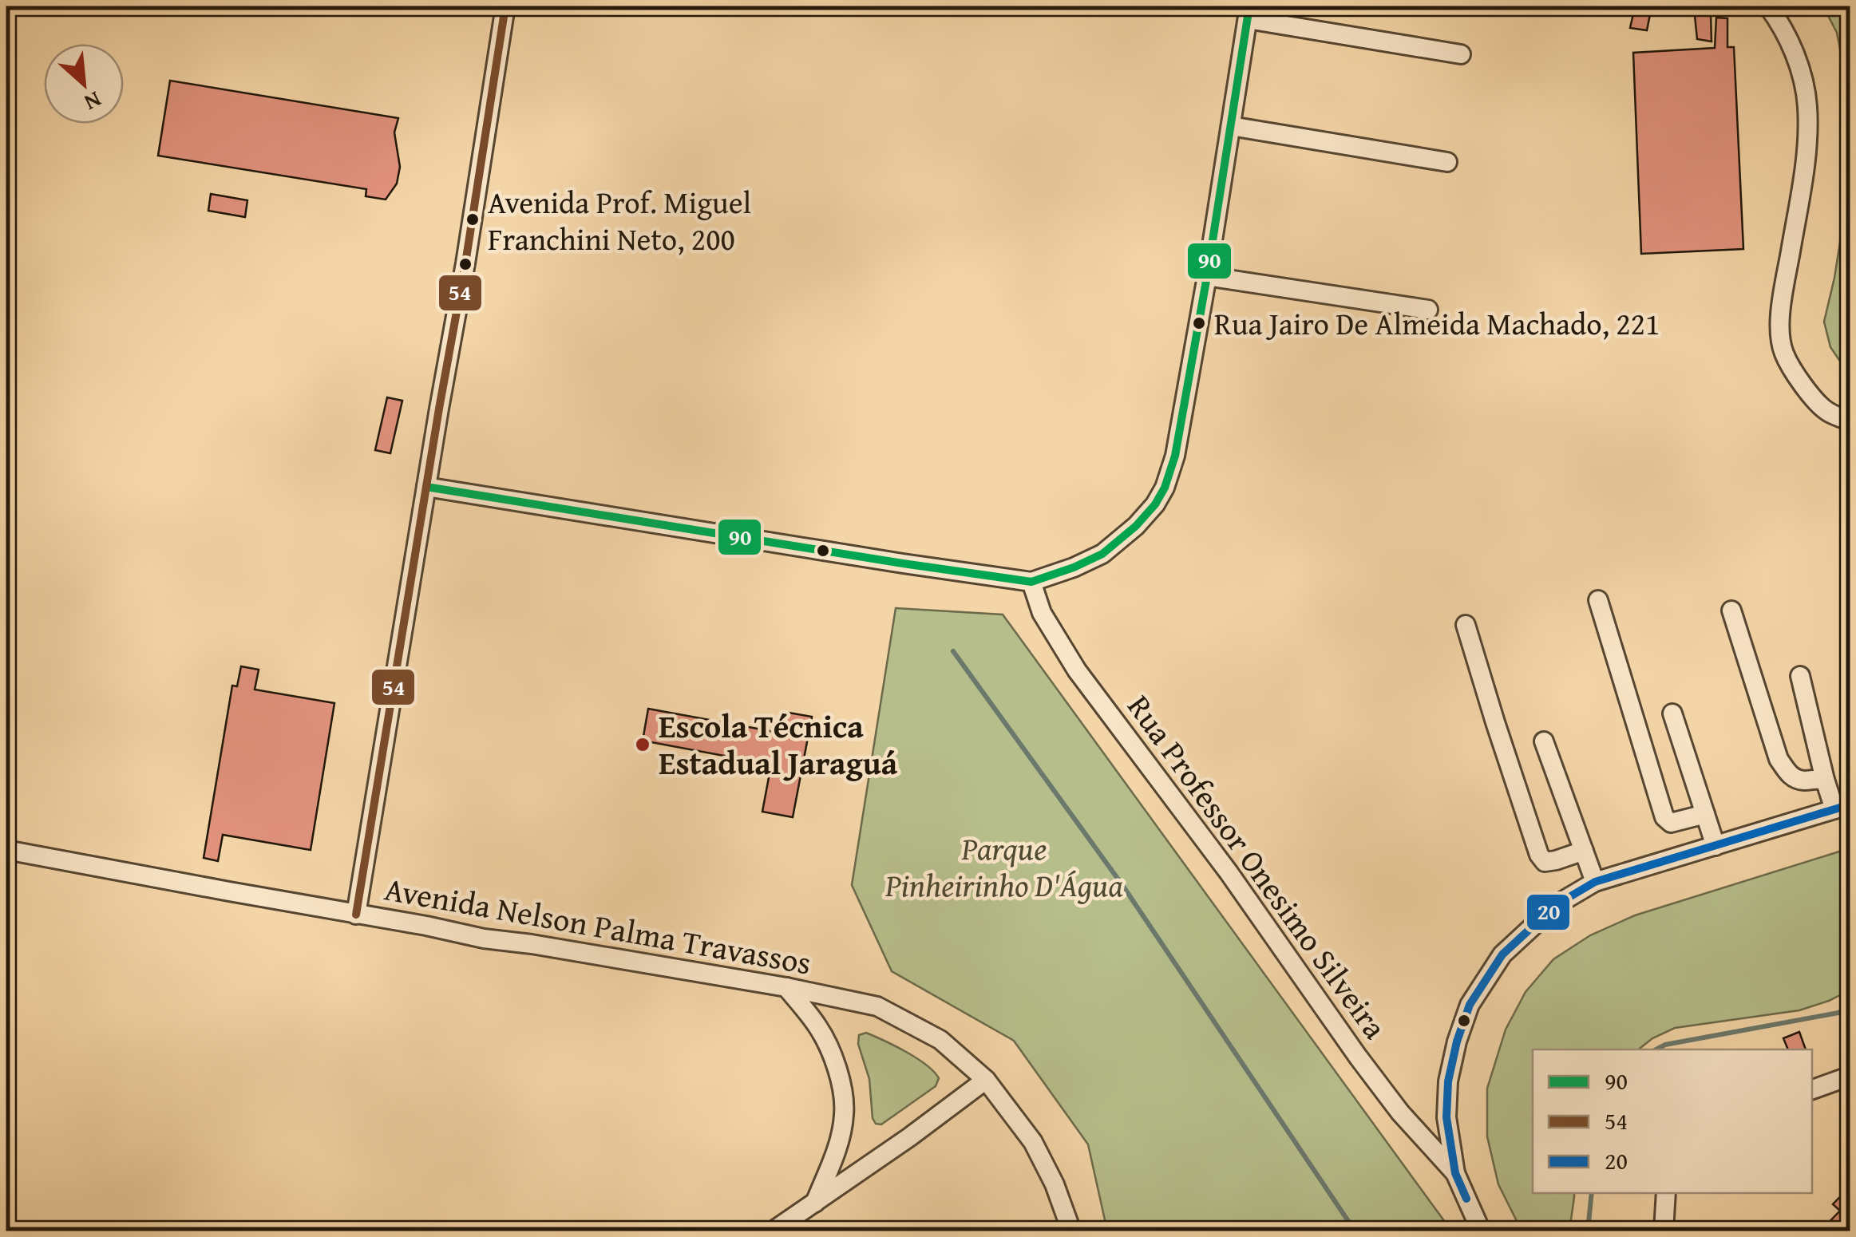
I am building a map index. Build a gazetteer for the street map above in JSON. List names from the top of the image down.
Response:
{
  "streets": {
    "street": ["Rua Professor Onesimo Silveira", "Avenida Nelson Palma Travassos"]
  },
  "parks": ["Parque Pinheirinho D'Água"],
  "places": ["Avenida Prof. Miguel Franchini Neto, 200", "Rua Jairo De Almeida Machado, 221", "Escola Técnica Estadual Jaraguá"],
  "lines": ["transit line 90", "transit line 54", "transit line 20"],
  "legend": ["90", "54", "20"],
  "north": "bottom right"
}
